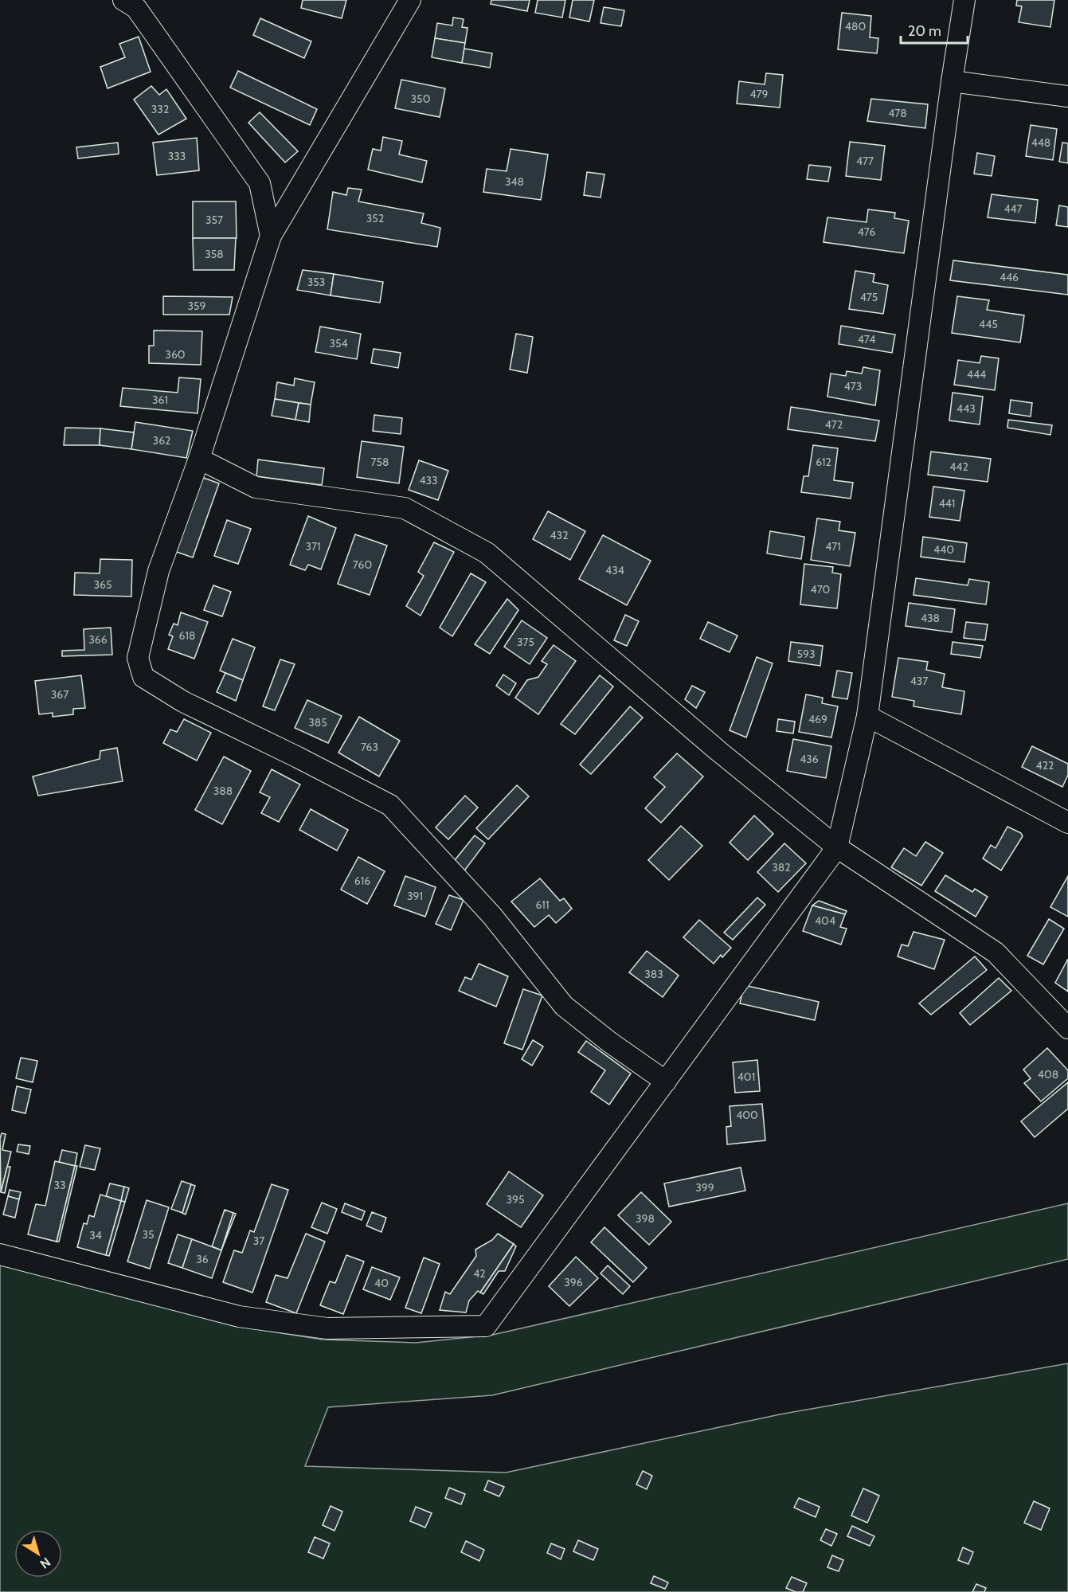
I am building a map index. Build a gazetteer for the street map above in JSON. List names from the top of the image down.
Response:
{
  "house_numbers": [
    "480",
    "479",
    "350",
    "332",
    "478",
    "448",
    "333",
    "477",
    "348",
    "447",
    "352",
    "357",
    "476",
    "358",
    "446",
    "353",
    "475",
    "359",
    "445",
    "474",
    "354",
    "360",
    "444",
    "473",
    "361",
    "443",
    "472",
    "362",
    "758",
    "612",
    "442",
    "433",
    "441",
    "432",
    "371",
    "471",
    "440",
    "760",
    "434",
    "365",
    "470",
    "438",
    "618",
    "366",
    "375",
    "593",
    "437",
    "367",
    "469",
    "385",
    "763",
    "436",
    "422",
    "388",
    "382",
    "616",
    "391",
    "611",
    "404",
    "383",
    "408",
    "401",
    "400",
    "33",
    "399",
    "395",
    "398",
    "35",
    "34",
    "37",
    "36",
    "42",
    "396",
    "40"
  ],
  "scale_bar": "20 m",
  "north": "bottom right"
}
